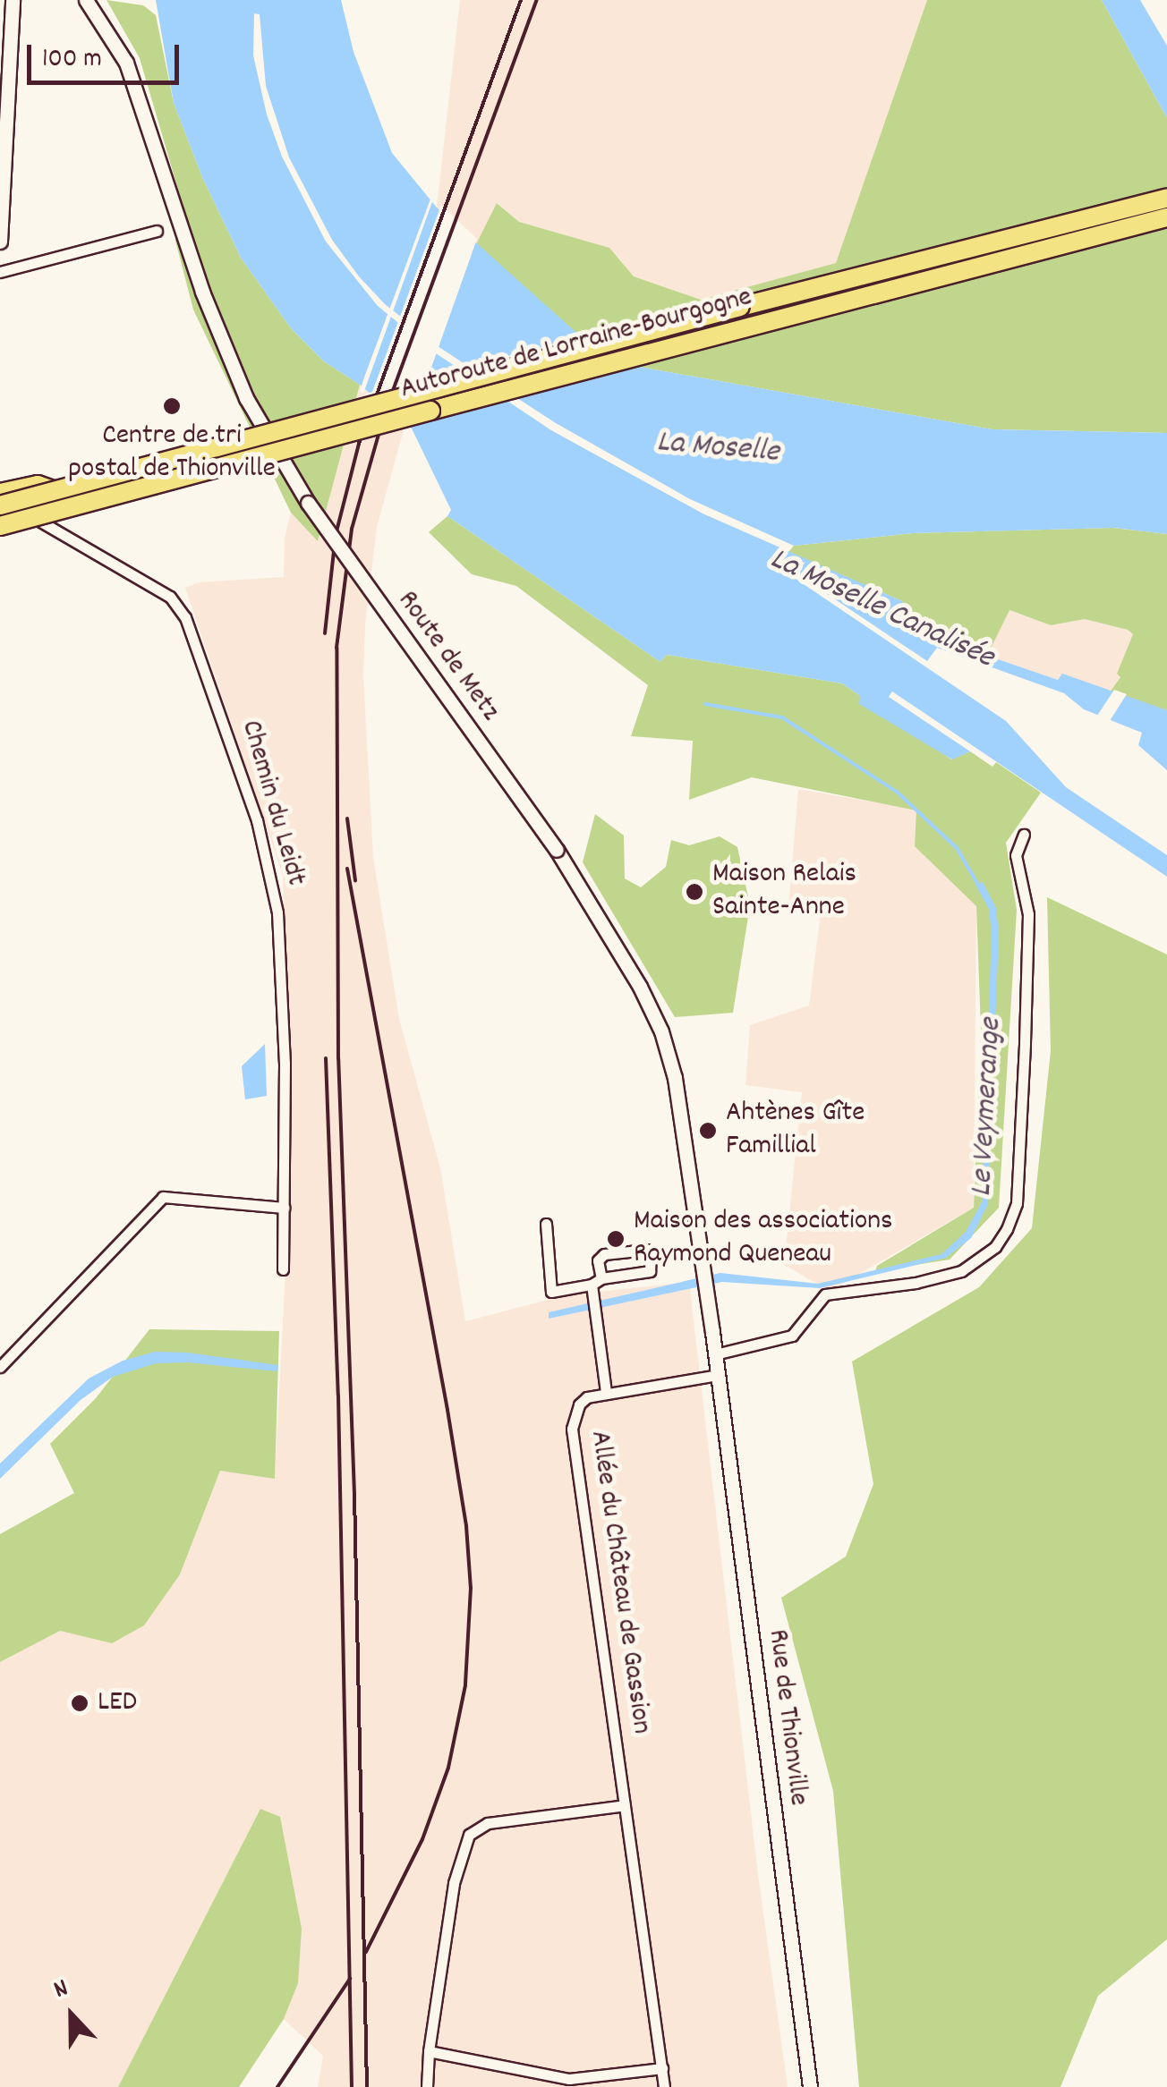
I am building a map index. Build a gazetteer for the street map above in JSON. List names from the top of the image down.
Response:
{
  "streets": {
    "highway": ["Autoroute de Lorraine-Bourgogne"],
    "main road": ["Route de Metz", "Rue de Thionville"],
    "street": ["Chemin du Leidt", "Allée du Château de Gassion"]
  },
  "crossings": [
    ["Autoroute de Lorraine-Bourgogne", "Chemin du Leidt"],
    ["Route de Metz", "Rue de Thionville"],
    ["Allée du Château de Gassion", "Rue de Thionville"]
  ],
  "water": ["La Moselle", "La Moselle Canalisée", "Le Veymerange"],
  "places": [
    "Centre de tri postal de Thionville",
    "Maison Relais Sainte-Anne",
    "Ahtènes Gîte Famillial",
    "Maison des associations Raymond Queneau",
    "LED"
  ],
  "scale_bar": "100 m",
  "north": "top"
}
